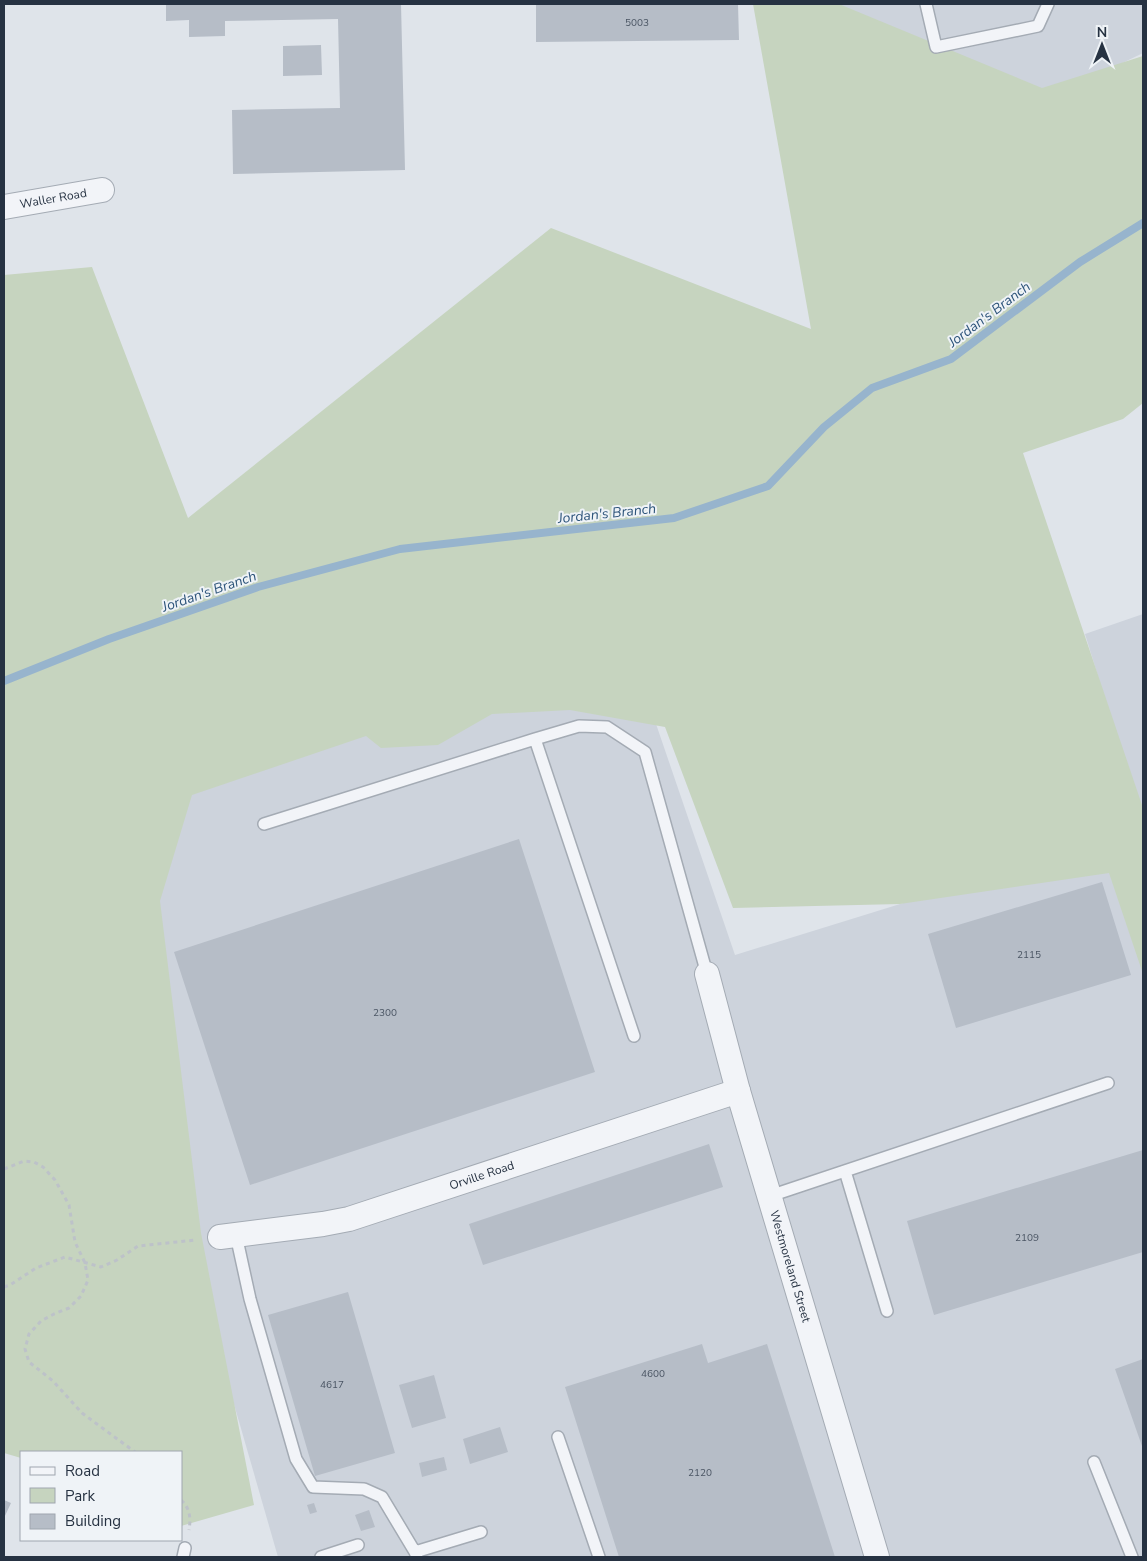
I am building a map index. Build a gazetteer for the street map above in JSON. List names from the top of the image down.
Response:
{
  "streets": {
    "street": ["Waller Road", "Orville Road", "Westmoreland Street"]
  },
  "crossings": [
    ["Orville Road", "Westmoreland Street"]
  ],
  "water": ["Jordan's Branch"],
  "house_numbers": [
    "5003",
    "2115",
    "2300",
    "2109",
    "4600",
    "4617",
    "2120"
  ],
  "legend": ["Road", "Park", "Building"],
  "north": "top"
}
